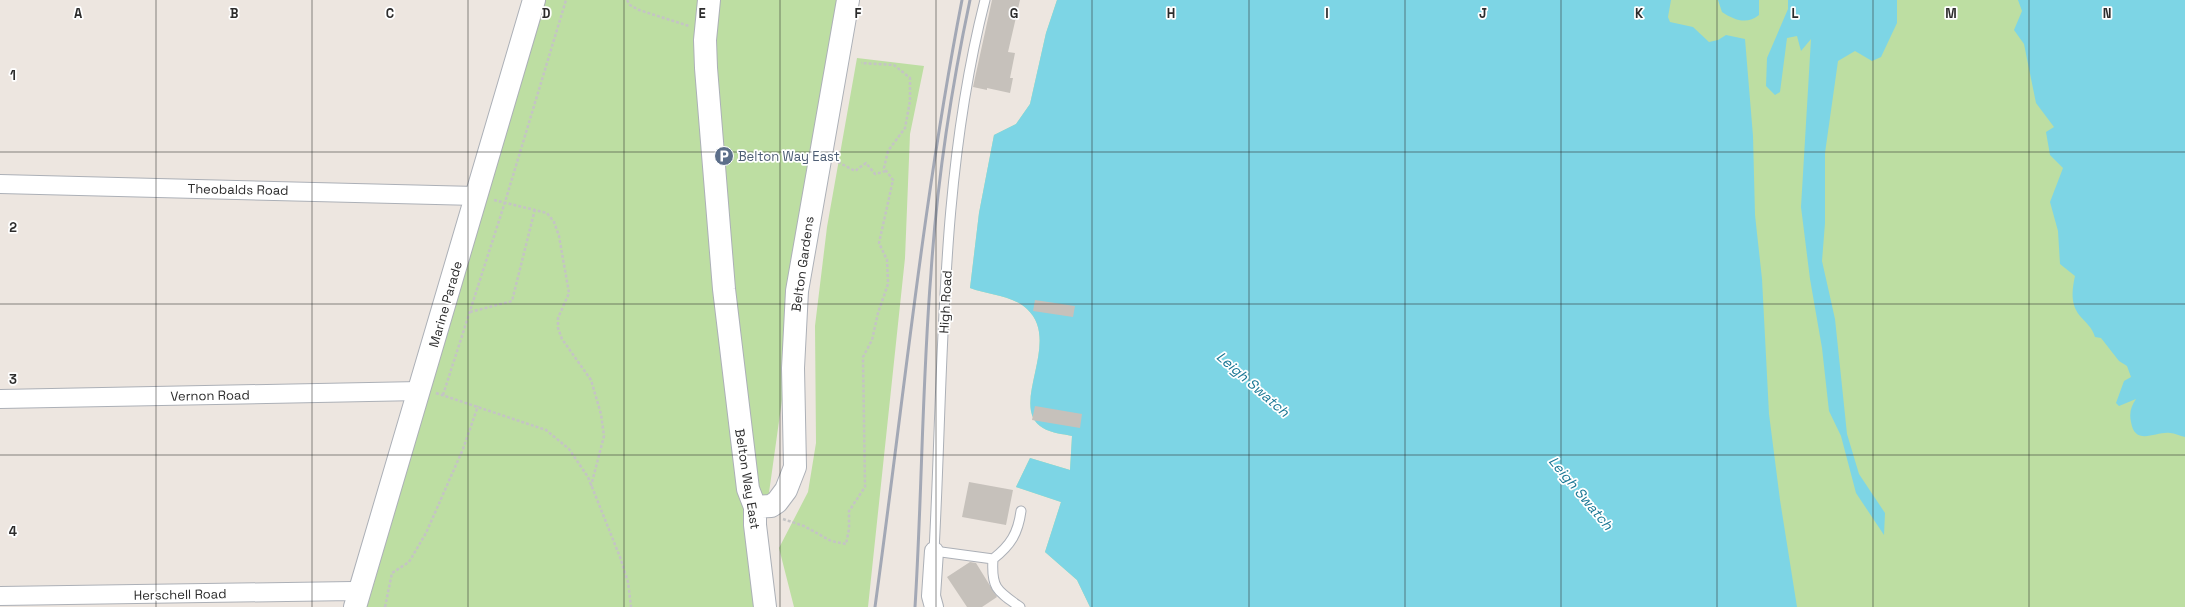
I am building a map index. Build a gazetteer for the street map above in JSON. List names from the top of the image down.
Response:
{
  "streets": {
    "street": [
      "Theobalds Road",
      "Belton Gardens",
      "High Road",
      "Marine Parade",
      "Vernon Road",
      "Belton Way East",
      "Herschell Road"
    ]
  },
  "crossings": [
    ["Theobalds Road", "Marine Parade"],
    ["Belton Gardens", "Belton Way East"],
    ["Marine Parade", "Vernon Road"],
    ["Marine Parade", "Herschell Road"]
  ],
  "water": ["Leigh Swatch"],
  "places": {
    "parking": ["Belton Way East"]
  },
  "grid": {
    "columns": [
      "A",
      "B",
      "C",
      "D",
      "E",
      "F",
      "G",
      "H",
      "I",
      "J",
      "K",
      "L",
      "M",
      "N"
    ],
    "rows": [
      "1",
      "2",
      "3",
      "4"
    ]
  }
}
